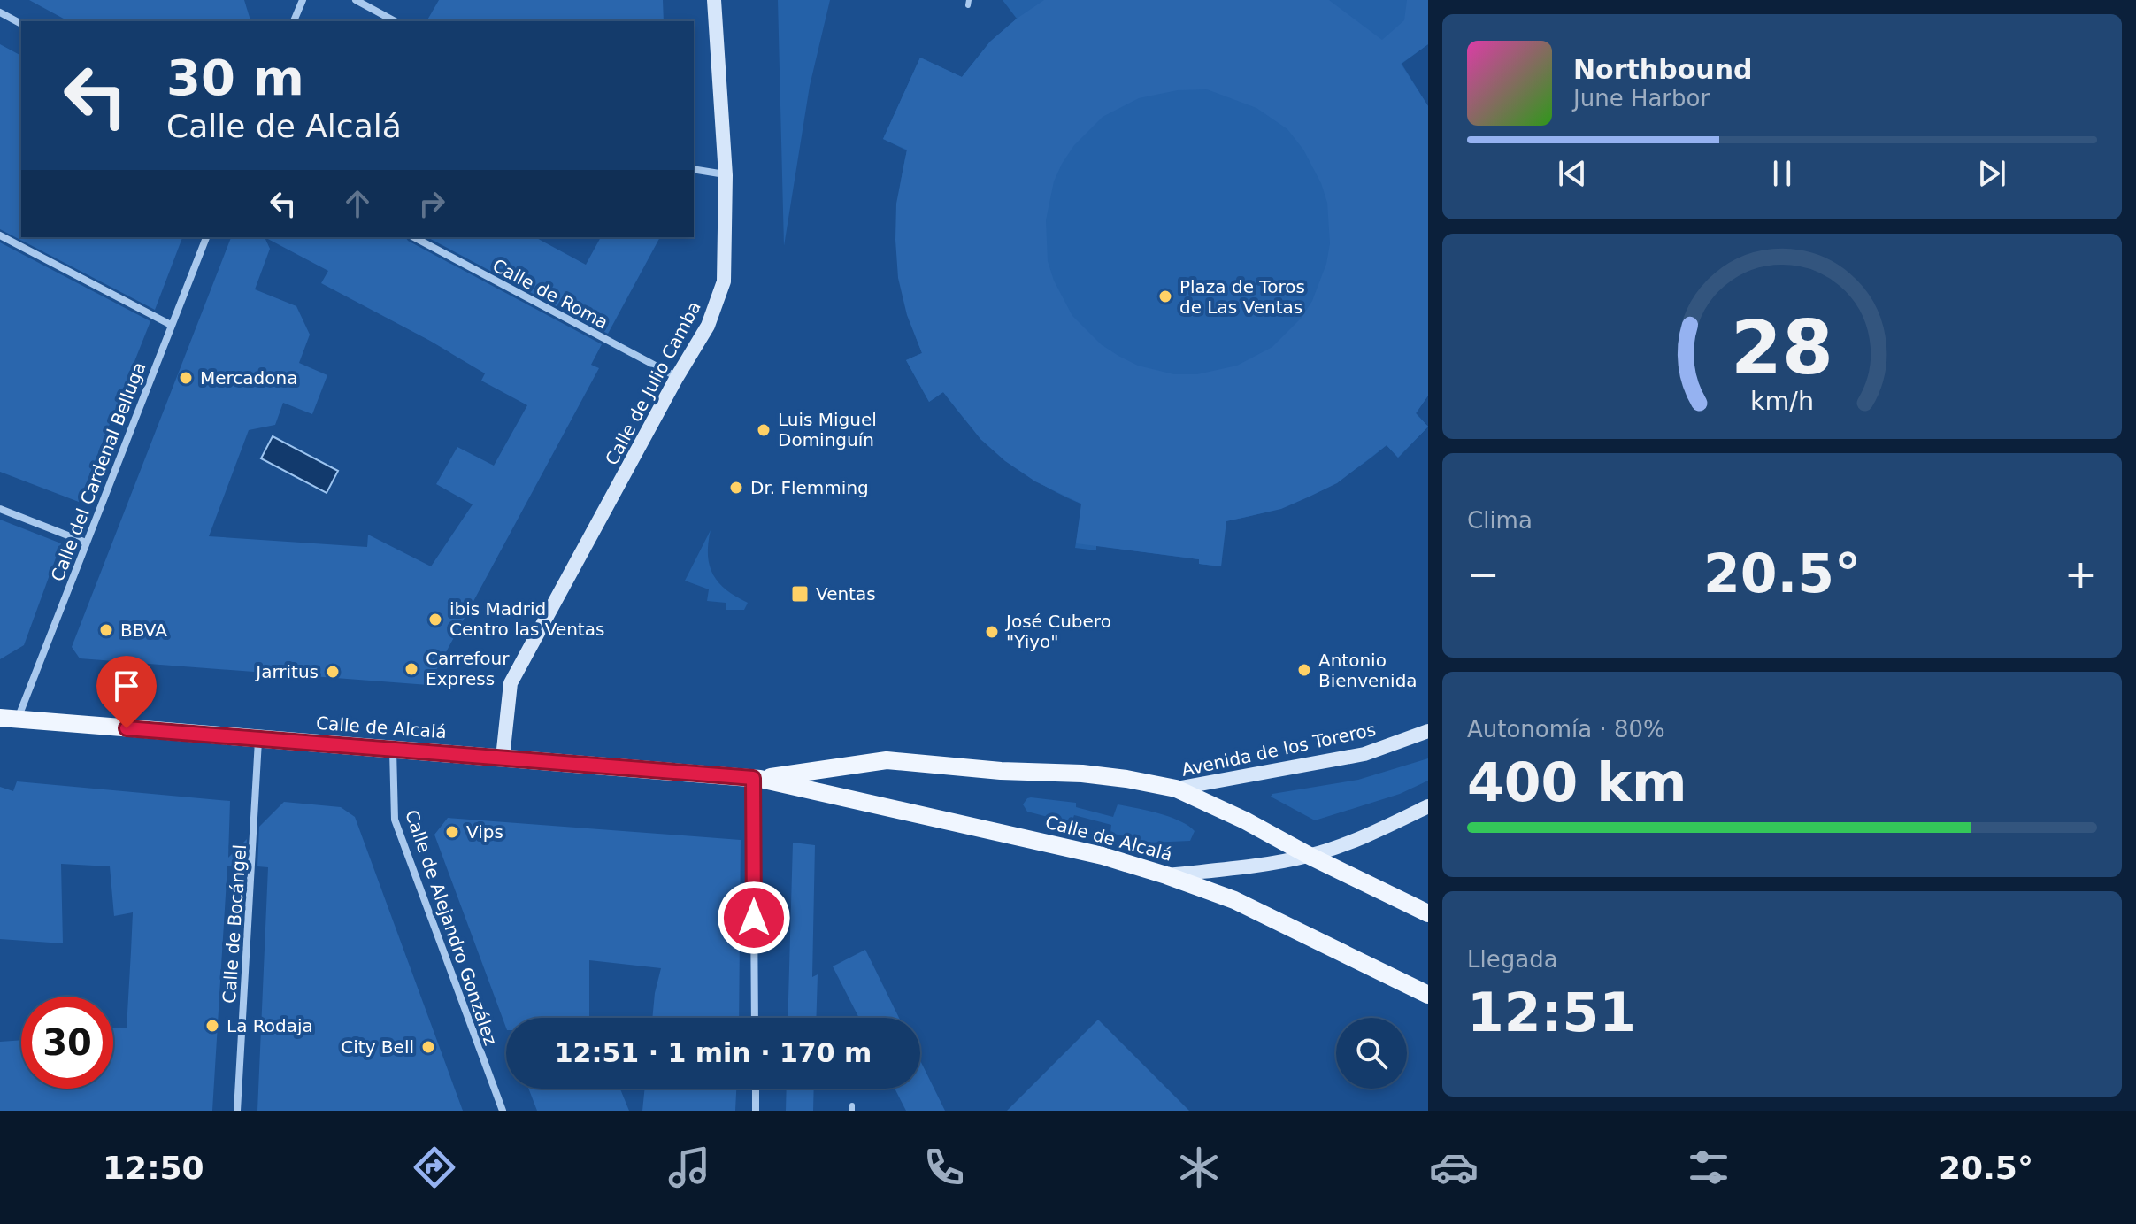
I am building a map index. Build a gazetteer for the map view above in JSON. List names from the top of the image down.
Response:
{
  "streets": {
    "main road": ["Calle de Alcalá"],
    "street": [
      "Calle de Roma",
      "Calle de Julio Camba",
      "Calle del Cardenal Belluga",
      "Avenida de los Toreros",
      "Calle de Bocángel",
      "Calle de Alejandro González"
    ]
  },
  "crossings": [
    ["Calle de Roma", "Calle de Julio Camba"],
    ["Calle de Julio Camba", "Calle de Alcalá"],
    ["Calle del Cardenal Belluga", "Calle de Alcalá"],
    ["Calle de Alcalá", "Avenida de los Toreros"],
    ["Calle de Alcalá", "Calle de Bocángel"],
    ["Calle de Alcalá", "Calle de Alejandro González"]
  ],
  "places": {
    "other": [
      "Plaza de Toros de Las Ventas",
      "Mercadona",
      "Luis Miguel Dominguín",
      "Dr. Flemming",
      "ibis Madrid Centro las Ventas",
      "BBVA",
      "José Cubero \"Yiyo\"",
      "Carrefour Express",
      "Antonio Bienvenida",
      "Jarritus",
      "Vips",
      "La Rodaja",
      "City Bell"
    ],
    "transit": ["Ventas"]
  },
  "page": {
    "turn": ["30 m", "Calle de Alcalá"],
    "song": ["Northbound", "June Harbor"],
    "tile": [
      "Clima",
      ["Autonomía · 80%", "400 km"],
      ["Llegada", "12:51"]
    ],
    "heat": ["−", "20.5°", "+"],
    "limit": "30",
    "trip": "12:51 · 1 min · 170 m",
    "tabs": ["12:50", "20.5°"],
    "gauge": ["28", "km/h"]
  }
}
